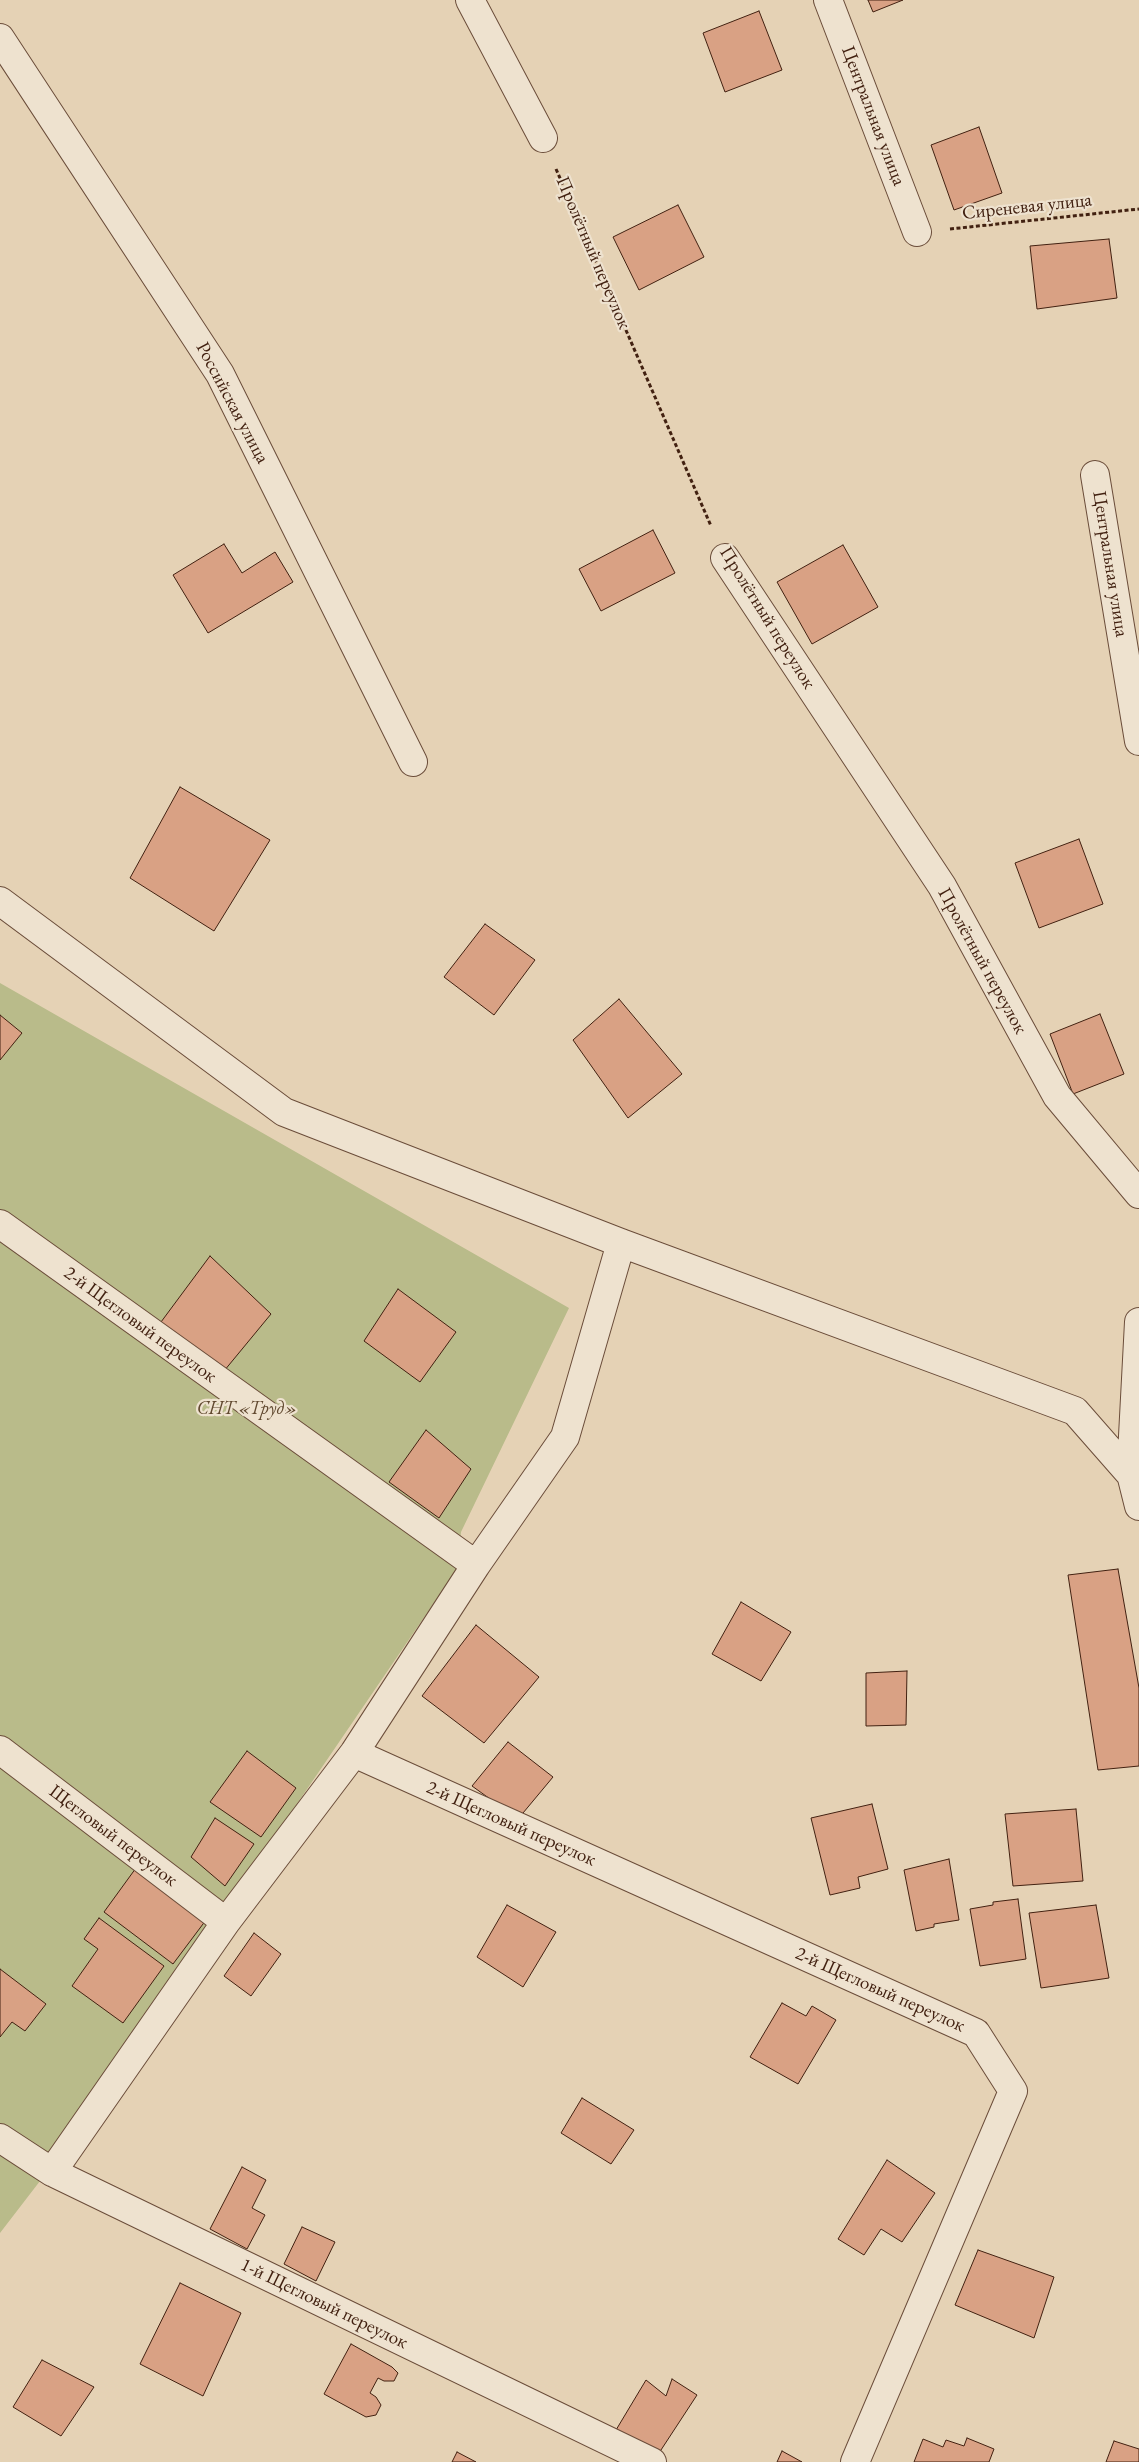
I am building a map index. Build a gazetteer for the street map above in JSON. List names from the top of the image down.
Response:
{
  "streets": {
    "street": [
      "Центральная улица",
      "Пролётный переулок",
      "Российская улица",
      "2-й Щегловый переулок",
      "Щегловый переулок",
      "1-й Щегловый переулок"
    ],
    "path": ["Сиреневая улица"]
  },
  "crossings": [
    ["Центральная улица", "Сиреневая улица"]
  ],
  "parks": ["СНТ «Труд»"]
}
